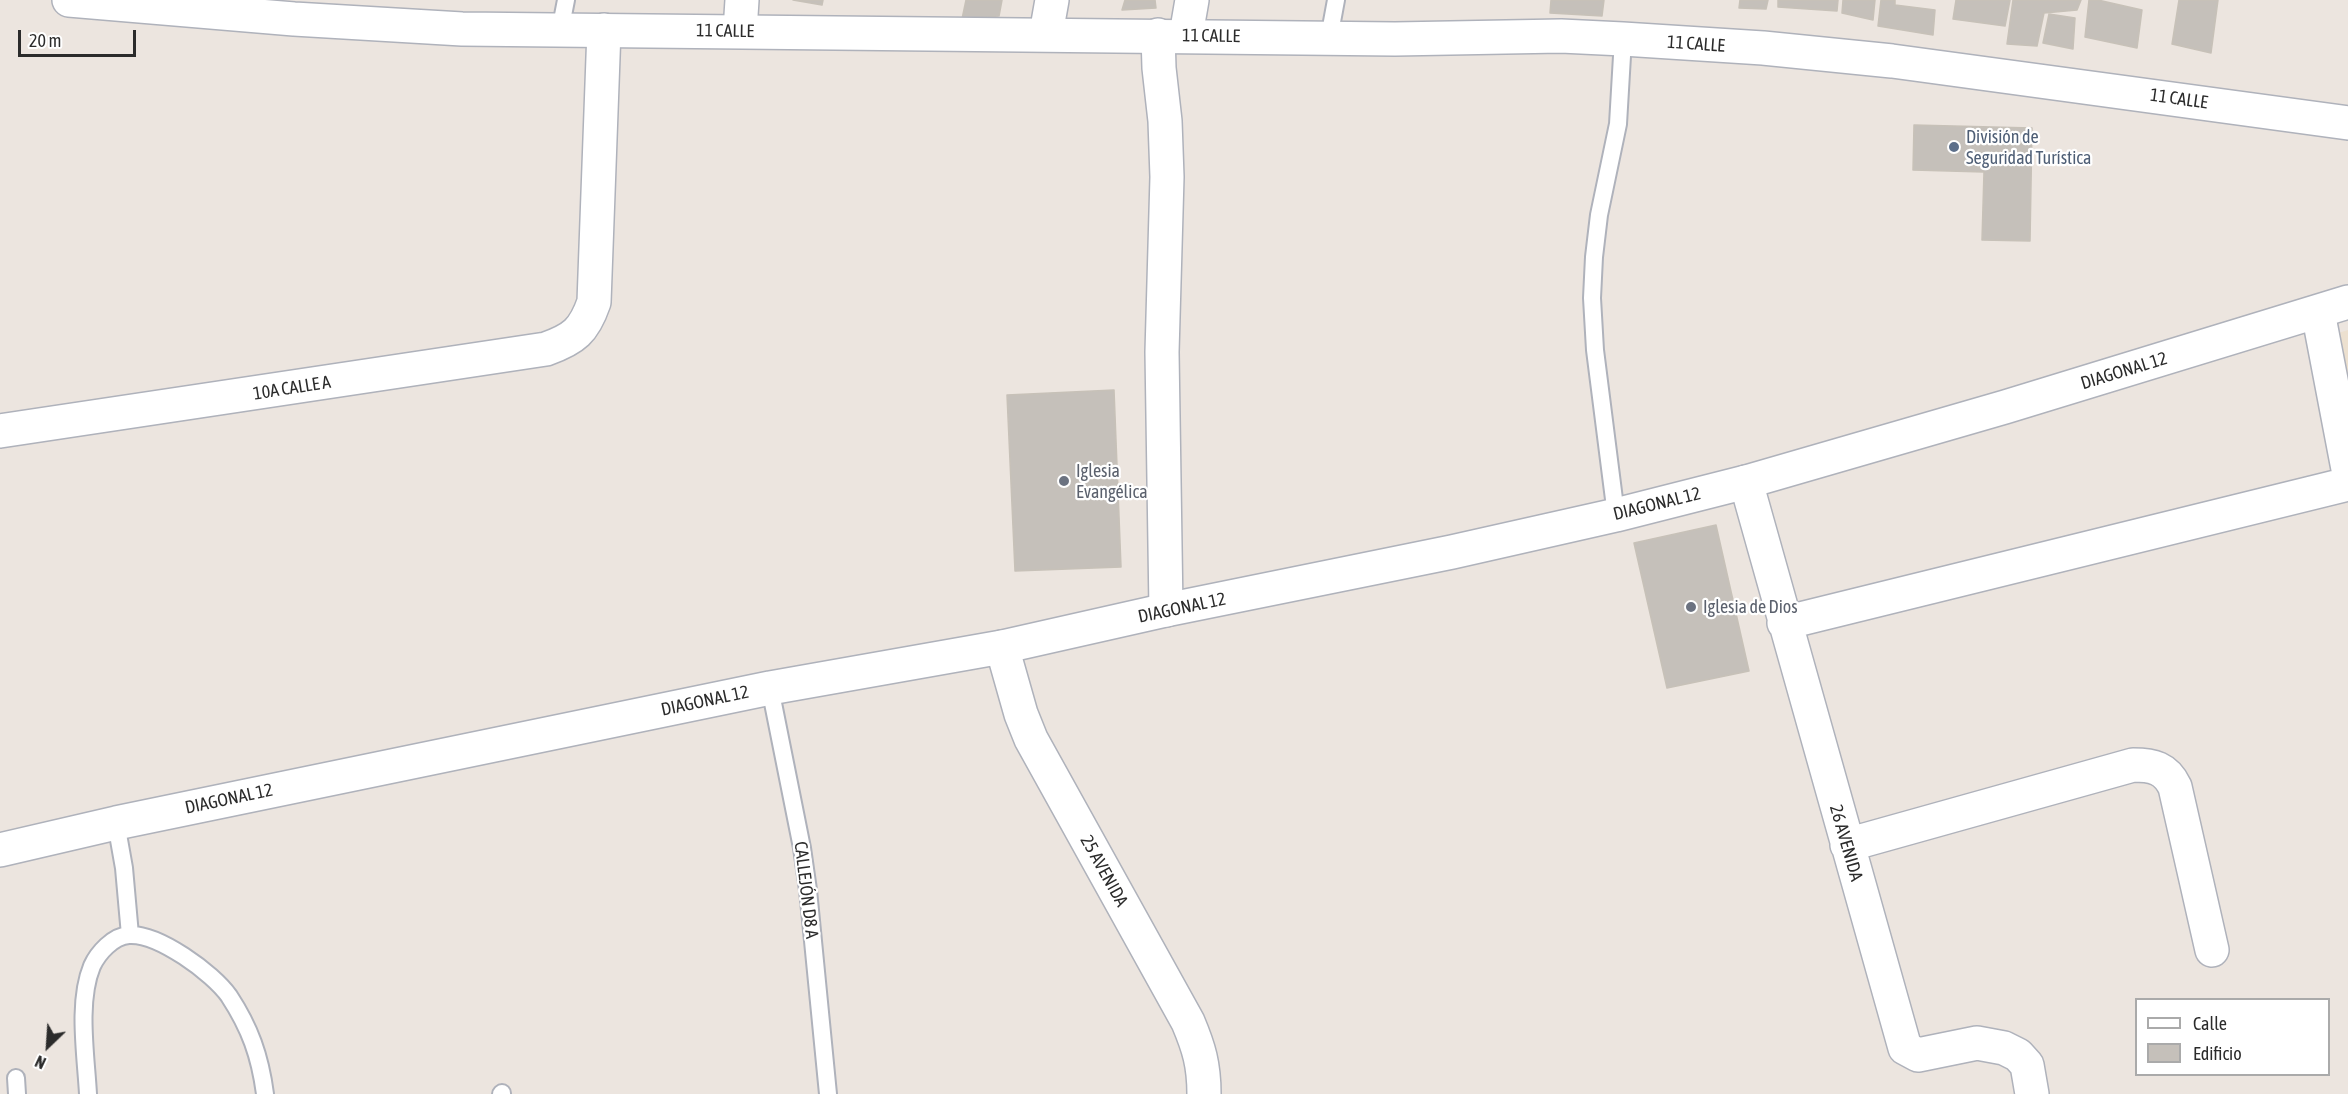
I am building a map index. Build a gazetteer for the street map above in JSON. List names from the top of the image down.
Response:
{
  "streets": {
    "street": [
      "11 CALLE",
      "DIAGONAL 12",
      "10A CALLE A",
      "26 AVENIDA",
      "25 AVENIDA"
    ],
    "lane": ["CALLEJÓN D8 A"]
  },
  "crossings": [
    ["11 CALLE", "10A CALLE A"],
    ["DIAGONAL 12", "26 AVENIDA"],
    ["DIAGONAL 12", "25 AVENIDA"],
    ["DIAGONAL 12", "CALLEJÓN D8 A"]
  ],
  "places": ["División de Seguridad Turística", "Iglesia Evangélica", "Iglesia de Dios"],
  "legend": ["Calle", "Edificio"],
  "scale_bar": "20 m",
  "north": "bottom left"
}
